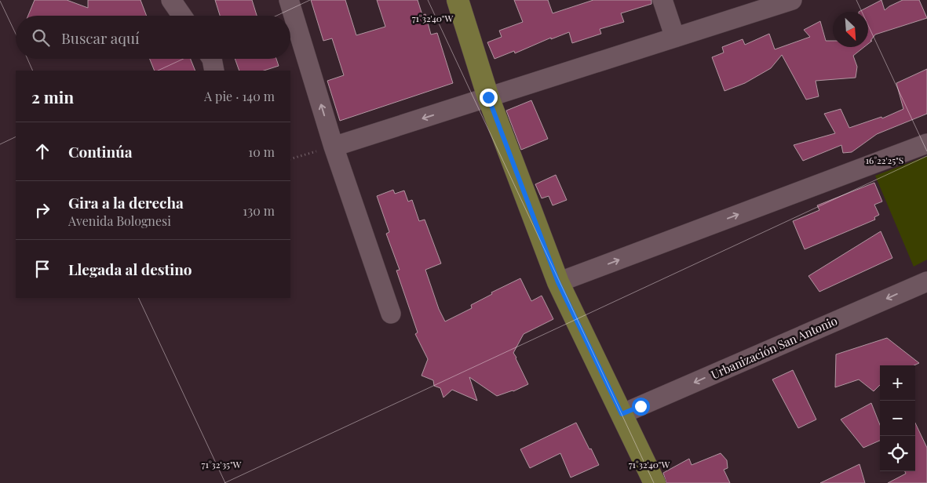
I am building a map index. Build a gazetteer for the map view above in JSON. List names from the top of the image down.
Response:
{
  "streets": {
    "street": ["Urbanización San Antonio"]
  },
  "north": "bottom right",
  "page": {
    "search": "Buscar aquí",
    "heading": ["2 min", "A pie · 140 m"],
    "list": [
      ["Continúa", "10 m"],
      ["Gira a la derecha", "Avenida Bolognesi", "130 m"],
      "Llegada al destino"
    ],
    "map_buttons": ["+", "−"]
  },
  "coordinates": ["71°32'40\"W", "16°22'25\"S", "71°32'35\"W"]
}
